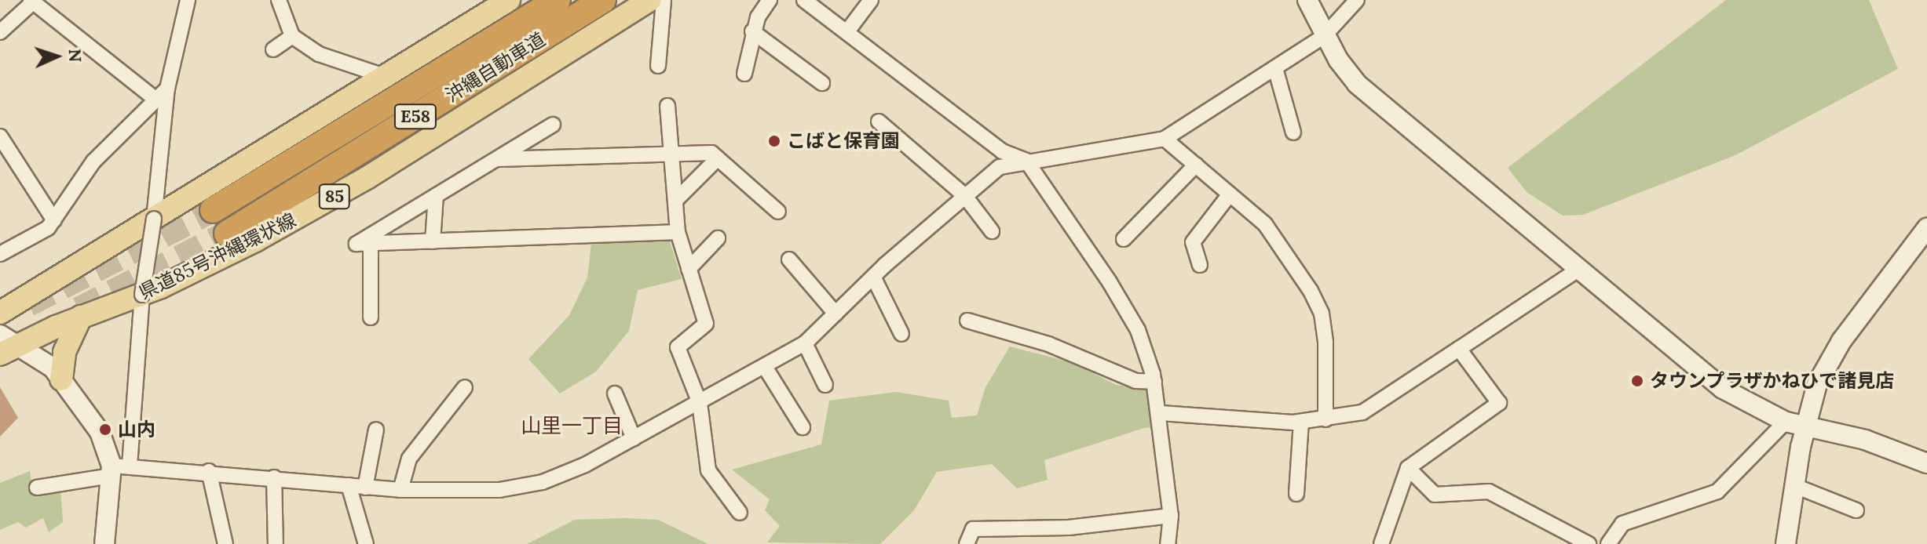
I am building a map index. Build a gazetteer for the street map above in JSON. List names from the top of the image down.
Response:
{
  "streets": {
    "highway": ["沖縄自動車道", "E58"],
    "main road": ["85", "県道85号沖縄環状線"]
  },
  "districts": ["山里一丁目"],
  "places": ["こばと保育園", "タウンプラザかねひで諸見店", "山内"],
  "north": "right"
}
